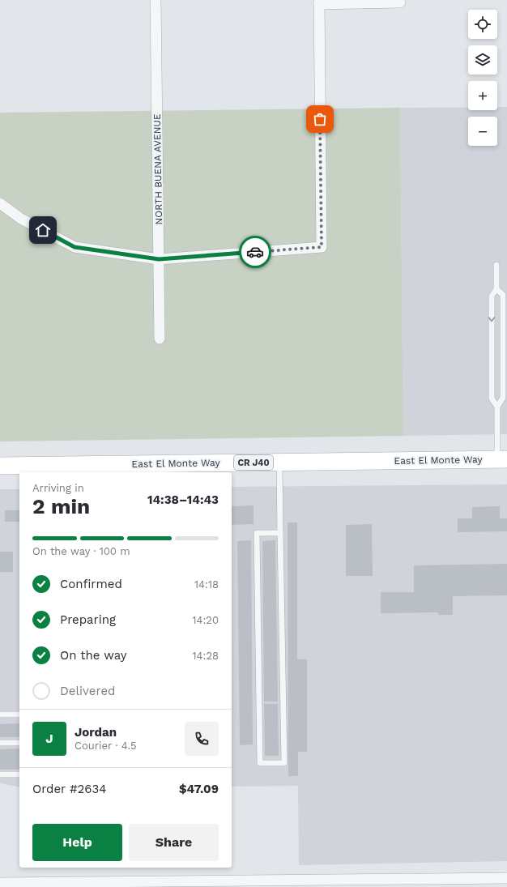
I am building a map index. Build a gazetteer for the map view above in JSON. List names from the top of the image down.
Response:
{
  "streets": {
    "main road": ["East El Monte Way", "CR J40"],
    "street": ["NORTH BUENA AVENUE"]
  },
  "page": {
    "map_buttons": ["+", "−"],
    "heading": ["2 min", "Arriving in", "14:38–14:43"],
    "panel": [
      "Jordan",
      "Courier · 4.5",
      "Order #2634",
      "$47.09"
    ],
    "bar": "On the way · 100 m",
    "list": [
      ["Confirmed", "14:18"],
      ["Preparing", "14:20"],
      ["On the way", "14:28"],
      "Delivered"
    ],
    "round": "J",
    "buttons": ["Help", "Share"]
  }
}
